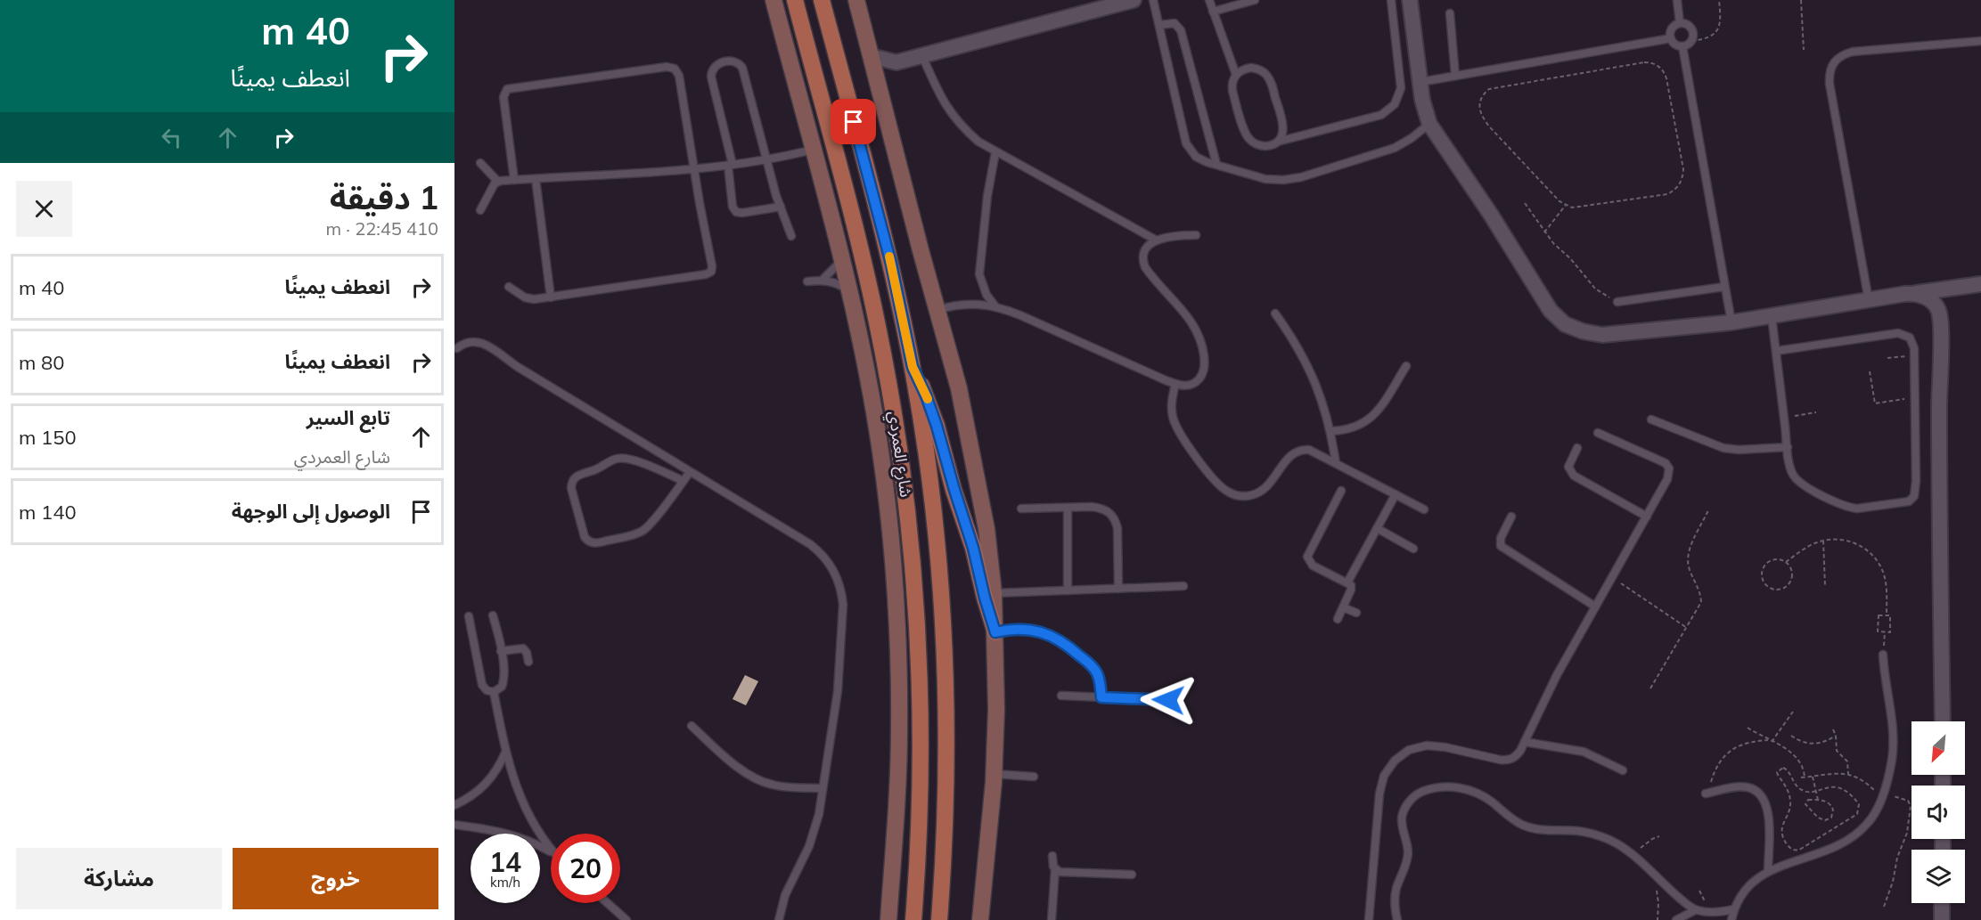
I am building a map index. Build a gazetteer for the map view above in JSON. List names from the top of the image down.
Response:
{
  "streets": {
    "main road": ["شارع العمردي"]
  },
  "north": "bottom left",
  "page": {
    "turn": ["40 m", "انعطف يمينًا"],
    "heading": ["1 دقيقة", "410 m · 22:45"],
    "list": [
      {
        "name": "انعطف يمينًا",
        "value": "40 m"
      },
      {
        "name": "انعطف يمينًا",
        "value": "80 m"
      },
      {
        "name": "تابع السير",
        "note": "شارع العمردي",
        "value": "150 m"
      },
      {
        "name": "الوصول إلى الوجهة",
        "value": "140 m"
      }
    ],
    "speed": "14 km/h",
    "limit": "20",
    "buttons": ["خروج", "مشاركة"]
  }
}
